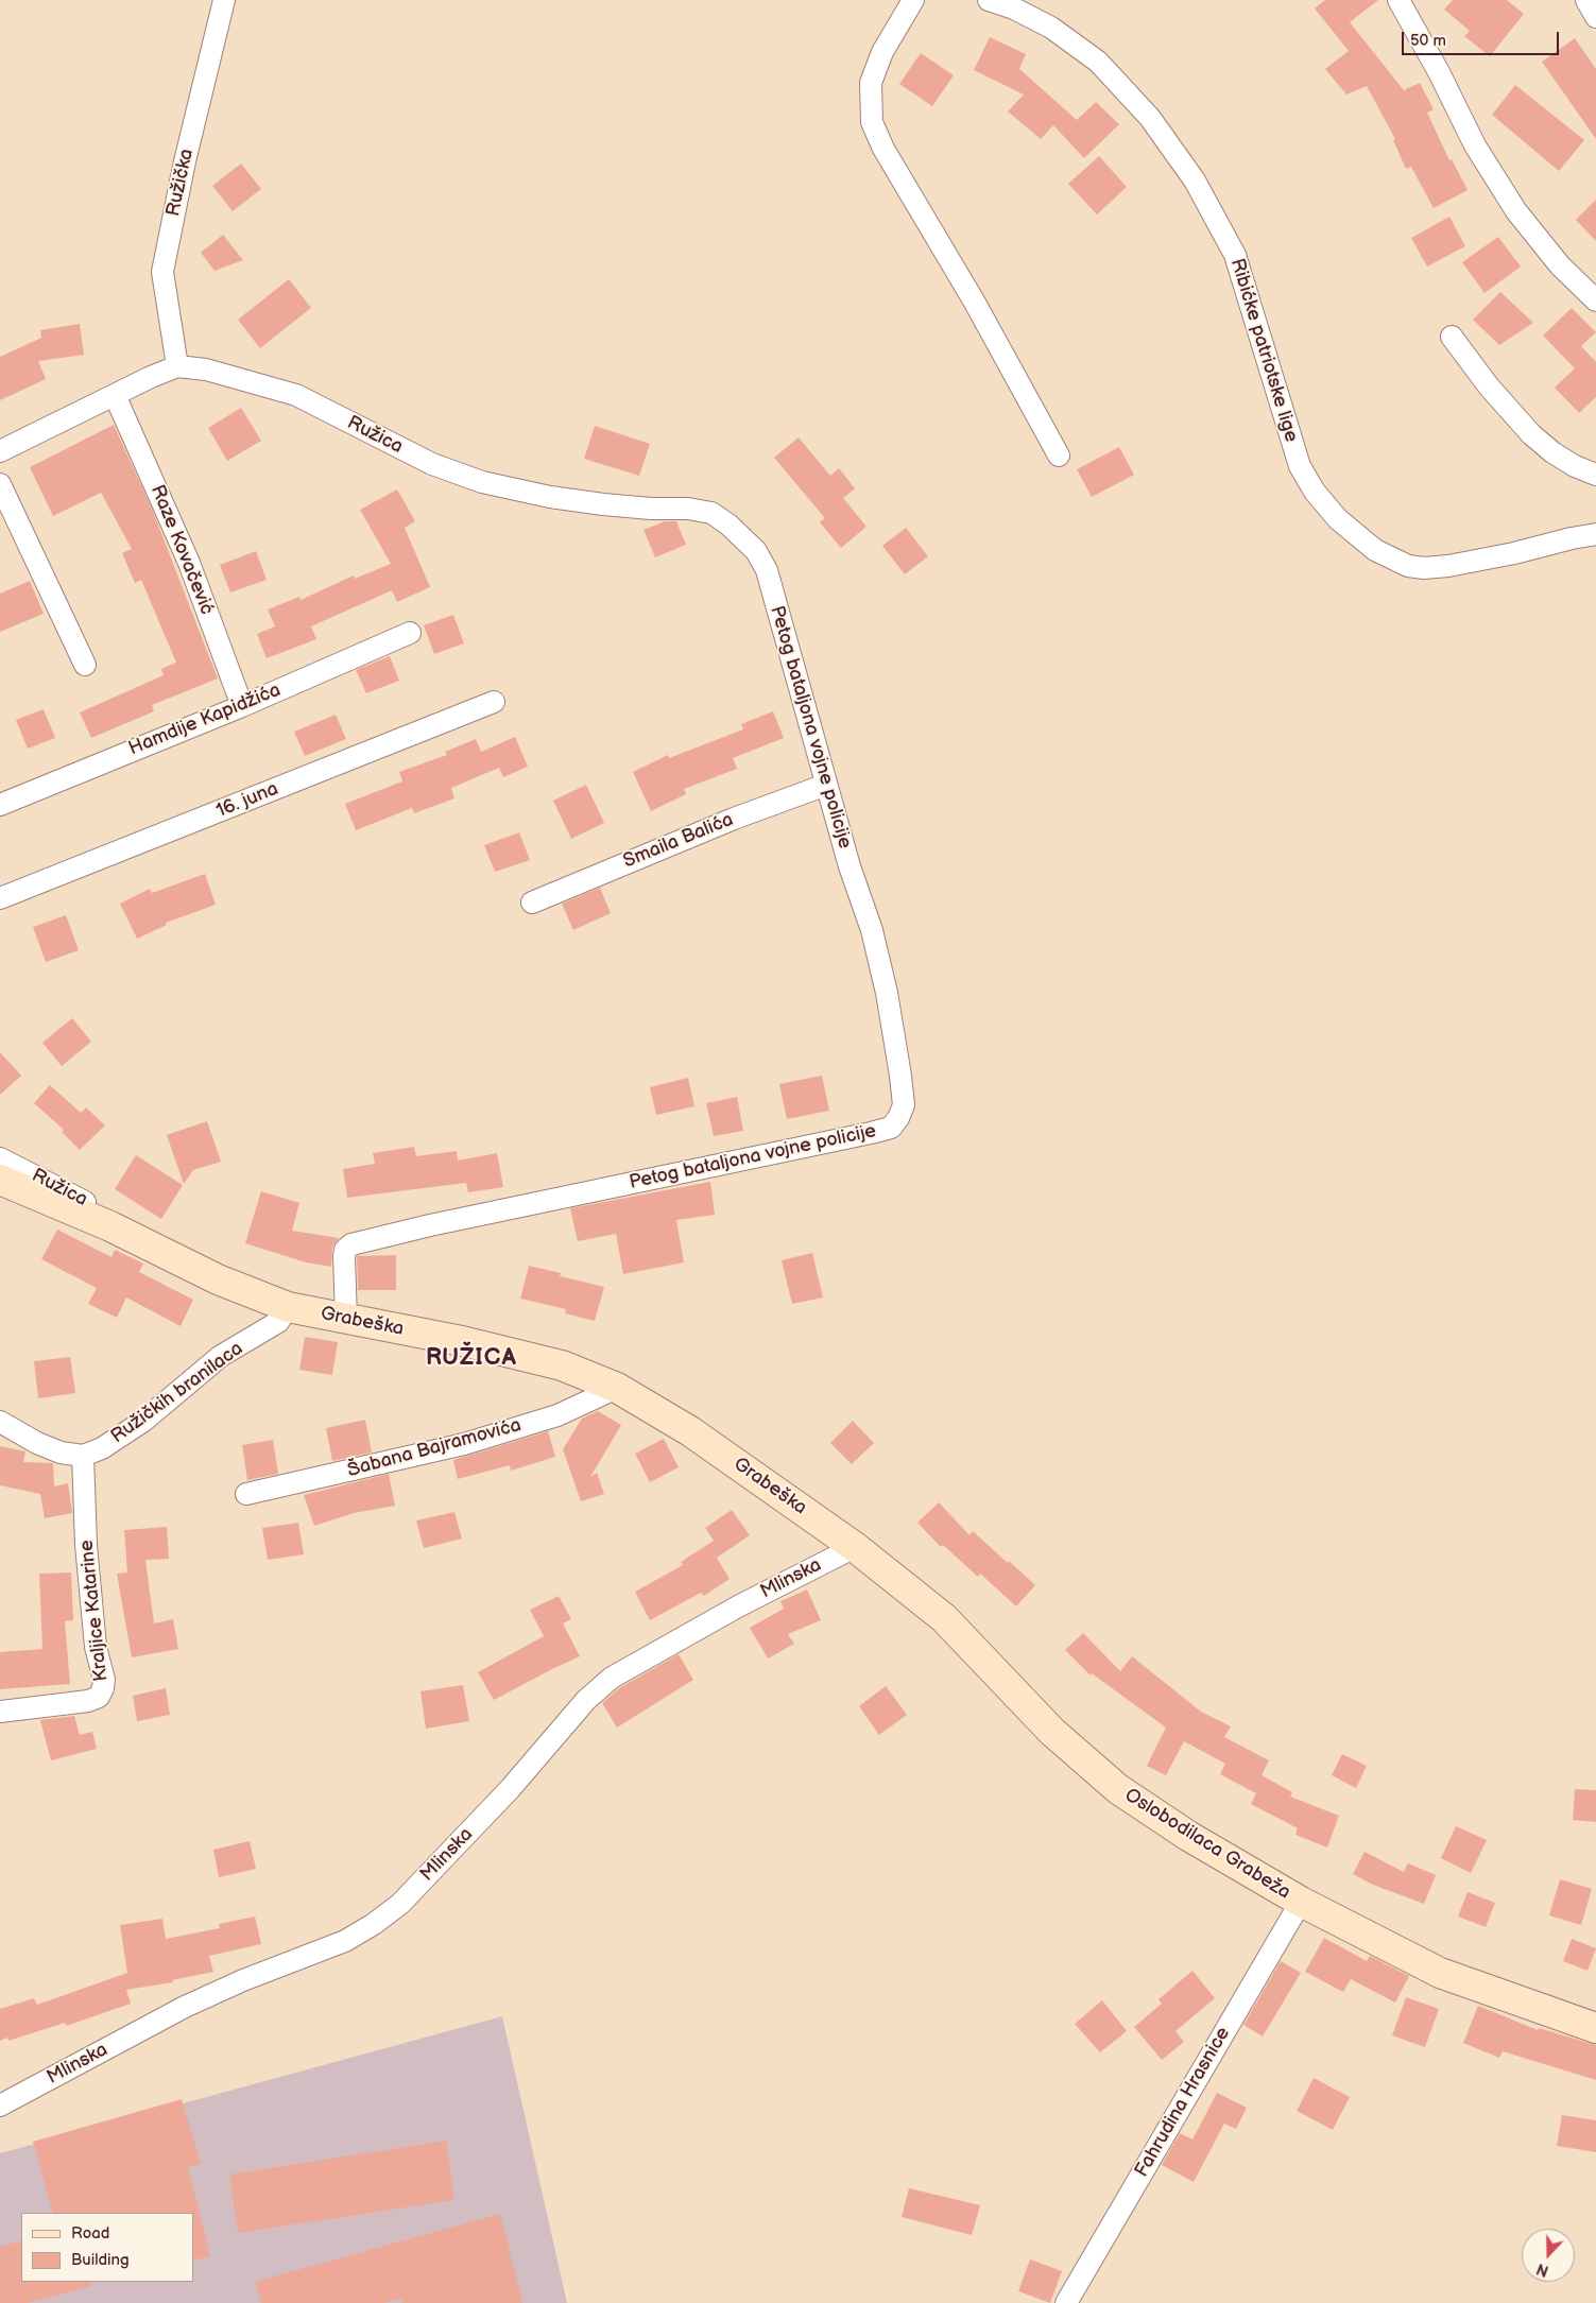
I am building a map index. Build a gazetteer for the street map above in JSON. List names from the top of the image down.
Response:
{
  "streets": {
    "street": [
      "Ružička",
      "Ribićke patriotske lige",
      "Ružica",
      "Raze Kovačević",
      "Hamdije Kapidžića",
      "Petog bataljona vojne policije",
      "16. juna",
      "Smaila Balića",
      "Grabeška",
      "Ružičkih branilaca",
      "Šabana Bajramovića",
      "Mlinska",
      "Kraljice Katarine",
      "Oslobodilaca Grabeža",
      "Fahrudina Hrasnice"
    ]
  },
  "crossings": [
    ["Ružička", "Ružica"],
    ["Ružica", "Raze Kovačević"],
    ["Ružica", "Petog bataljona vojne policije"],
    ["Ružica", "Grabeška"],
    ["Raze Kovačević", "Hamdije Kapidžića"],
    ["Petog bataljona vojne policije", "Smaila Balića"],
    ["Petog bataljona vojne policije", "Grabeška"],
    ["Grabeška", "Ružičkih branilaca"],
    ["Grabeška", "Šabana Bajramovića"],
    ["Grabeška", "Mlinska"],
    ["Grabeška", "Oslobodilaca Grabeža"],
    ["Ružičkih branilaca", "Kraljice Katarine"],
    ["Mlinska", "Oslobodilaca Grabeža"],
    ["Oslobodilaca Grabeža", "Fahrudina Hrasnice"]
  ],
  "districts": ["RUŽICA"],
  "legend": ["Road", "Building"],
  "scale_bar": "50 m",
  "north": "bottom"
}
